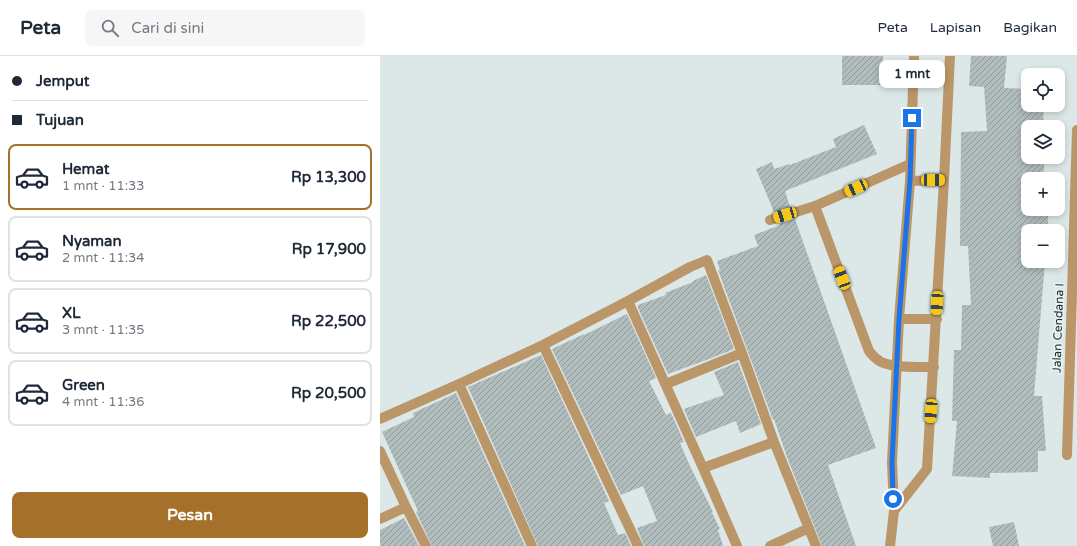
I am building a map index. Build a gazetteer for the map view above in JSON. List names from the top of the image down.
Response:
{
  "streets": {
    "street": ["Jalan Cendana I"]
  },
  "page": {
    "header": "Peta",
    "search": "Cari di sini",
    "nav": ["Peta", "Lapisan", "Bagikan"],
    "banner": ["Jemput", "Tujuan"],
    "bubble": "1 mnt",
    "map_buttons": ["+", "−"],
    "list": [
      {
        "name": "Hemat",
        "note": "1 mnt · 11:33",
        "value": "Rp 13,300"
      },
      {
        "name": "Nyaman",
        "note": "2 mnt · 11:34",
        "value": "Rp 17,900"
      },
      {
        "name": "XL",
        "note": "3 mnt · 11:35",
        "value": "Rp 22,500"
      },
      {
        "name": "Green",
        "note": "4 mnt · 11:36",
        "value": "Rp 20,500"
      }
    ],
    "buttons": "Pesan"
  }
}
